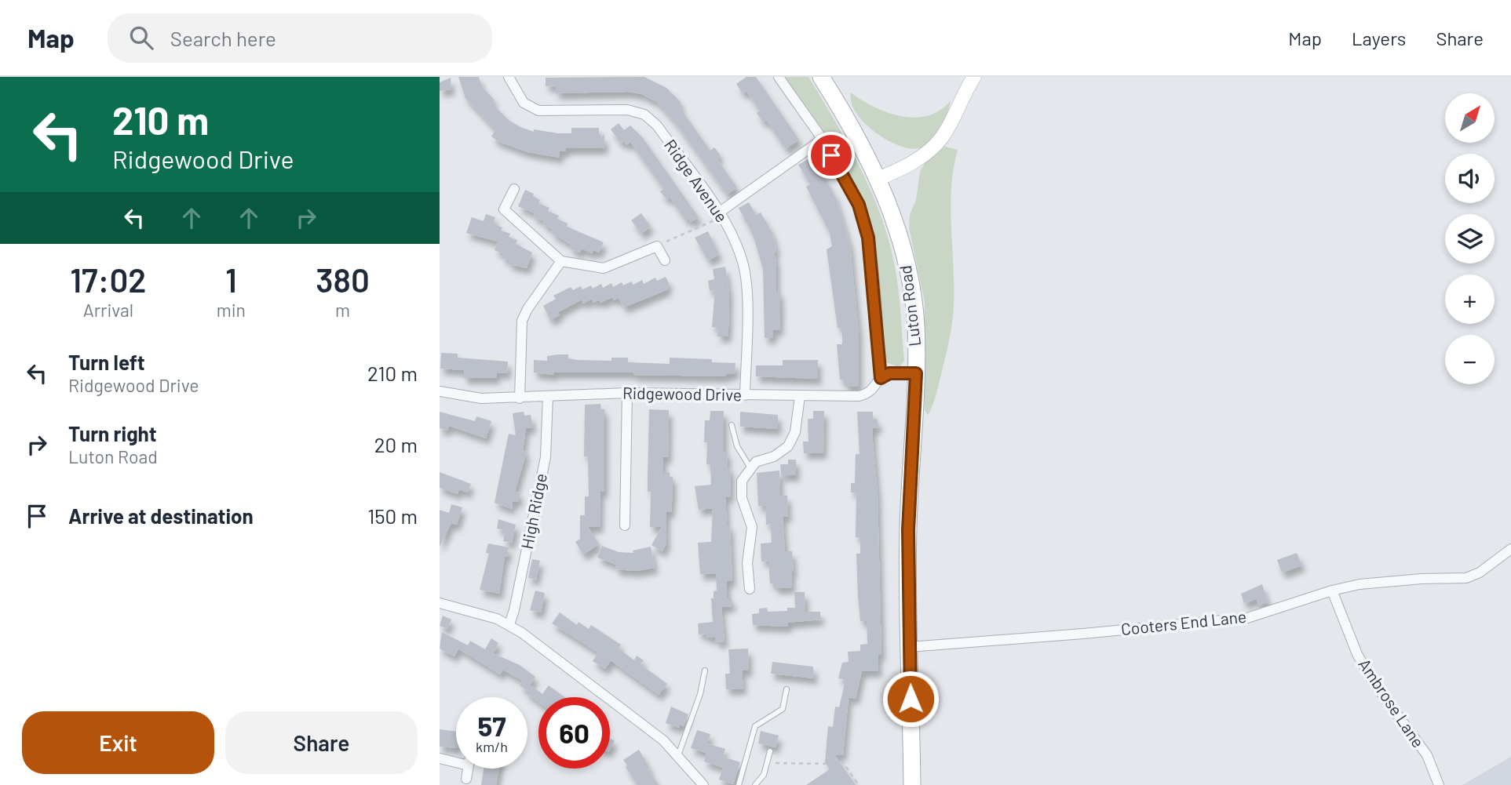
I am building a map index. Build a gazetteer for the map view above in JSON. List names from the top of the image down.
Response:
{
  "streets": {
    "main road": ["Luton Road"],
    "street": [
      "Ridge Avenue",
      "Ridgewood Drive",
      "High Ridge",
      "Cooters End Lane",
      "Ambrose Lane"
    ]
  },
  "crossings": [
    ["Ridge Avenue", "Ridgewood Drive"],
    ["Luton Road", "Ridgewood Drive"],
    ["Luton Road", "Cooters End Lane"],
    ["Ridgewood Drive", "High Ridge"],
    ["Cooters End Lane", "Ambrose Lane"]
  ],
  "north": "top right",
  "page": {
    "header": "Map",
    "search": "Search here",
    "nav": ["Map", "Layers", "Share"],
    "turn": ["210 m", "Ridgewood Drive"],
    "map_buttons": ["+", "−"],
    "eta": [
      "17:02",
      "Arrival",
      "1",
      "min",
      "380",
      "m"
    ],
    "list": [
      {
        "name": "Turn left",
        "note": "Ridgewood Drive",
        "value": "210 m"
      },
      {
        "name": "Turn right",
        "note": "Luton Road",
        "value": "20 m"
      },
      {
        "name": "Arrive at destination",
        "value": "150 m"
      }
    ],
    "speed": "57 km/h",
    "limit": "60",
    "buttons": ["Exit", "Share"]
  }
}
